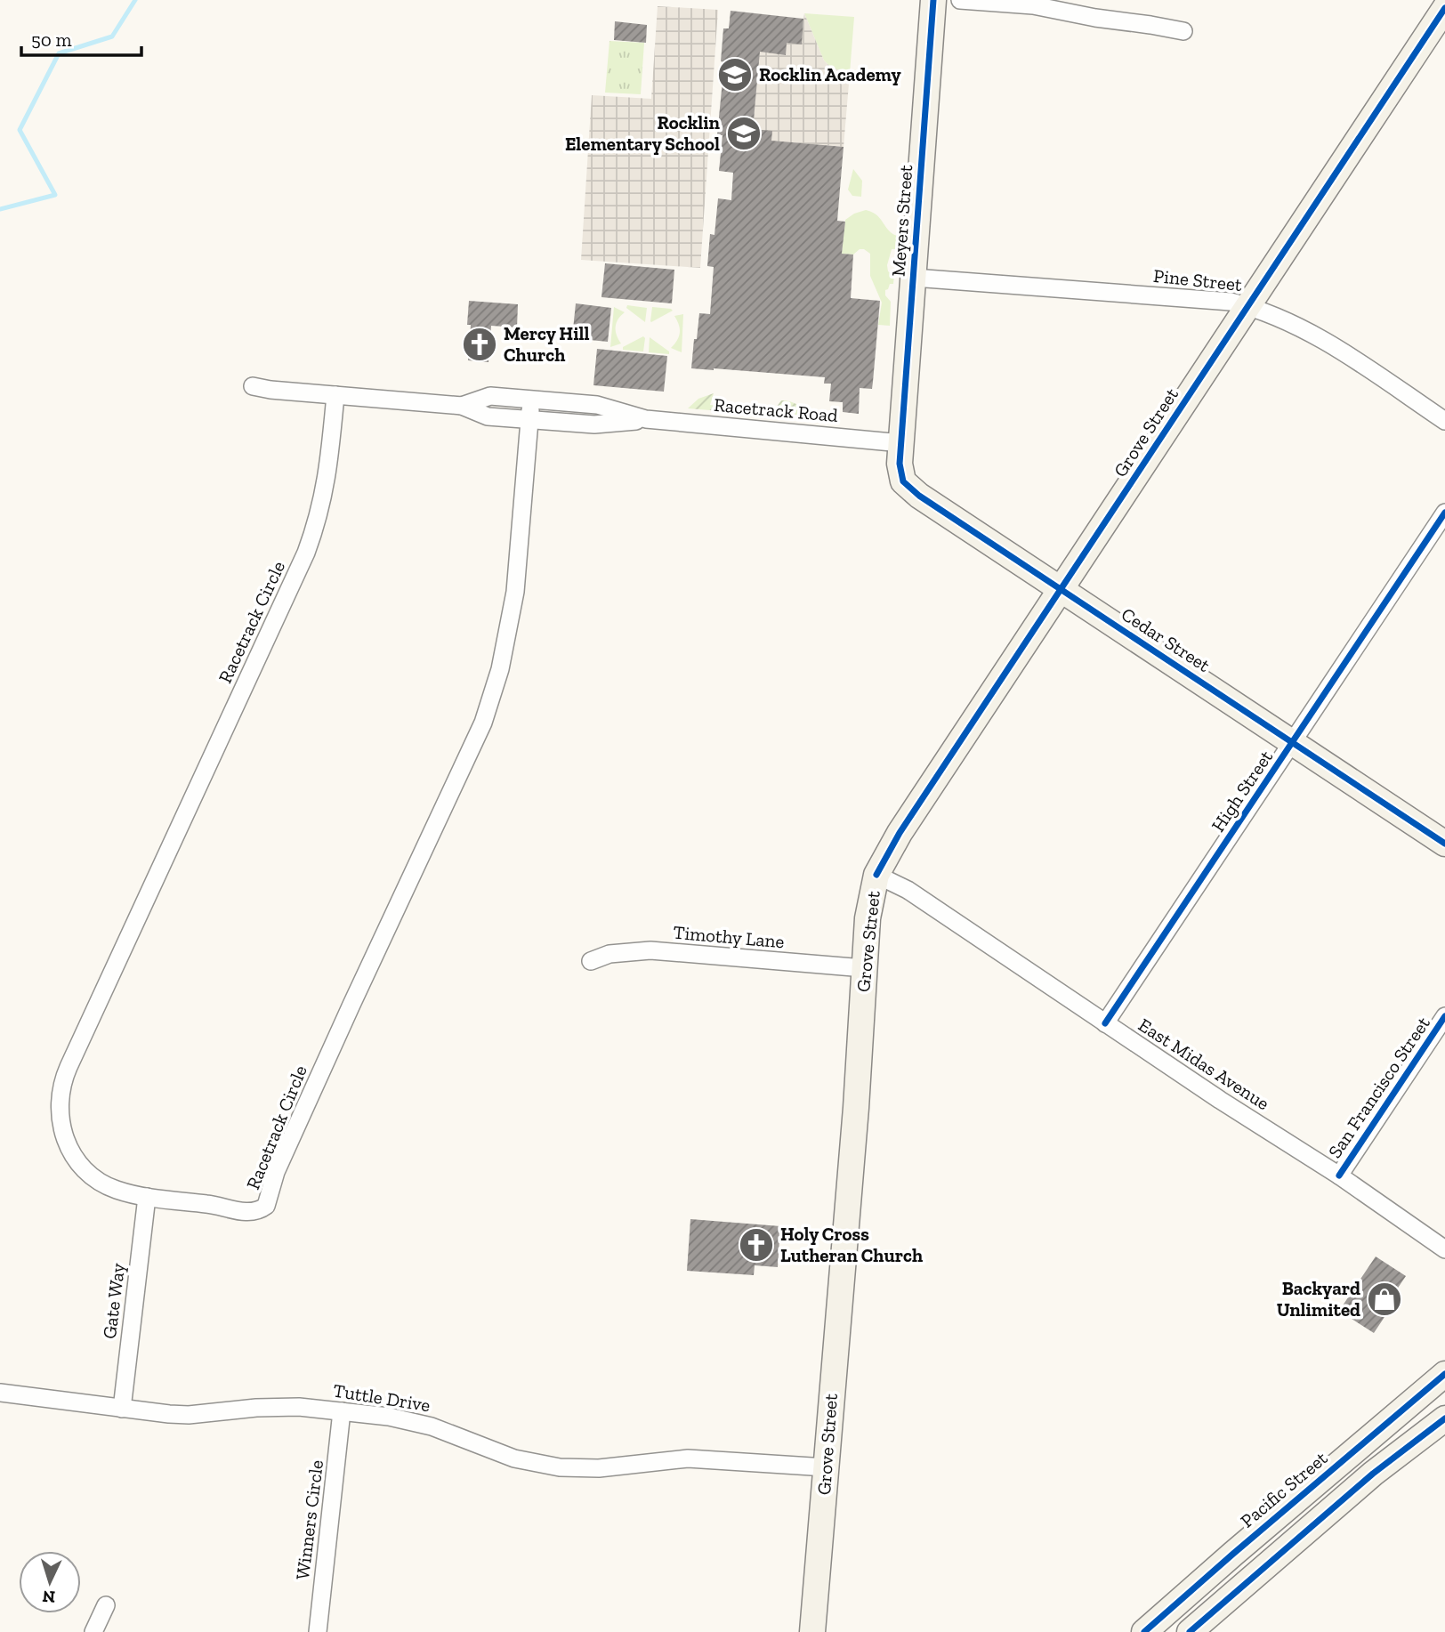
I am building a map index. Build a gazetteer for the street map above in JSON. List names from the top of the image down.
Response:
{
  "streets": {
    "street": [
      "Meyers Street",
      "Pine Street",
      "Racetrack Road",
      "Grove Street",
      "Racetrack Circle",
      "Cedar Street",
      "High Street",
      "Timothy Lane",
      "East Midas Avenue",
      "San Francisco Street",
      "Gate Way",
      "Tuttle Drive",
      "Pacific Street",
      "Winners Circle"
    ]
  },
  "crossings": [
    ["Meyers Street", "Pine Street"],
    ["Meyers Street", "Racetrack Road"],
    ["Meyers Street", "Cedar Street"],
    ["Pine Street", "Grove Street"],
    ["Racetrack Road", "Racetrack Circle"],
    ["Racetrack Road", "Cedar Street"],
    ["Grove Street", "Cedar Street"],
    ["Grove Street", "Timothy Lane"],
    ["Grove Street", "East Midas Avenue"],
    ["Grove Street", "Tuttle Drive"],
    ["Racetrack Circle", "Gate Way"],
    ["Cedar Street", "High Street"],
    ["High Street", "East Midas Avenue"],
    ["East Midas Avenue", "San Francisco Street"],
    ["Gate Way", "Tuttle Drive"],
    ["Tuttle Drive", "Winners Circle"]
  ],
  "places": {
    "school or university": ["Rocklin Academy", "Rocklin Elementary School"],
    "church": ["Mercy Hill Church", "Holy Cross Lutheran Church"],
    "shop": ["Backyard Unlimited"]
  },
  "scale_bar": "50 m",
  "north": "bottom"
}
